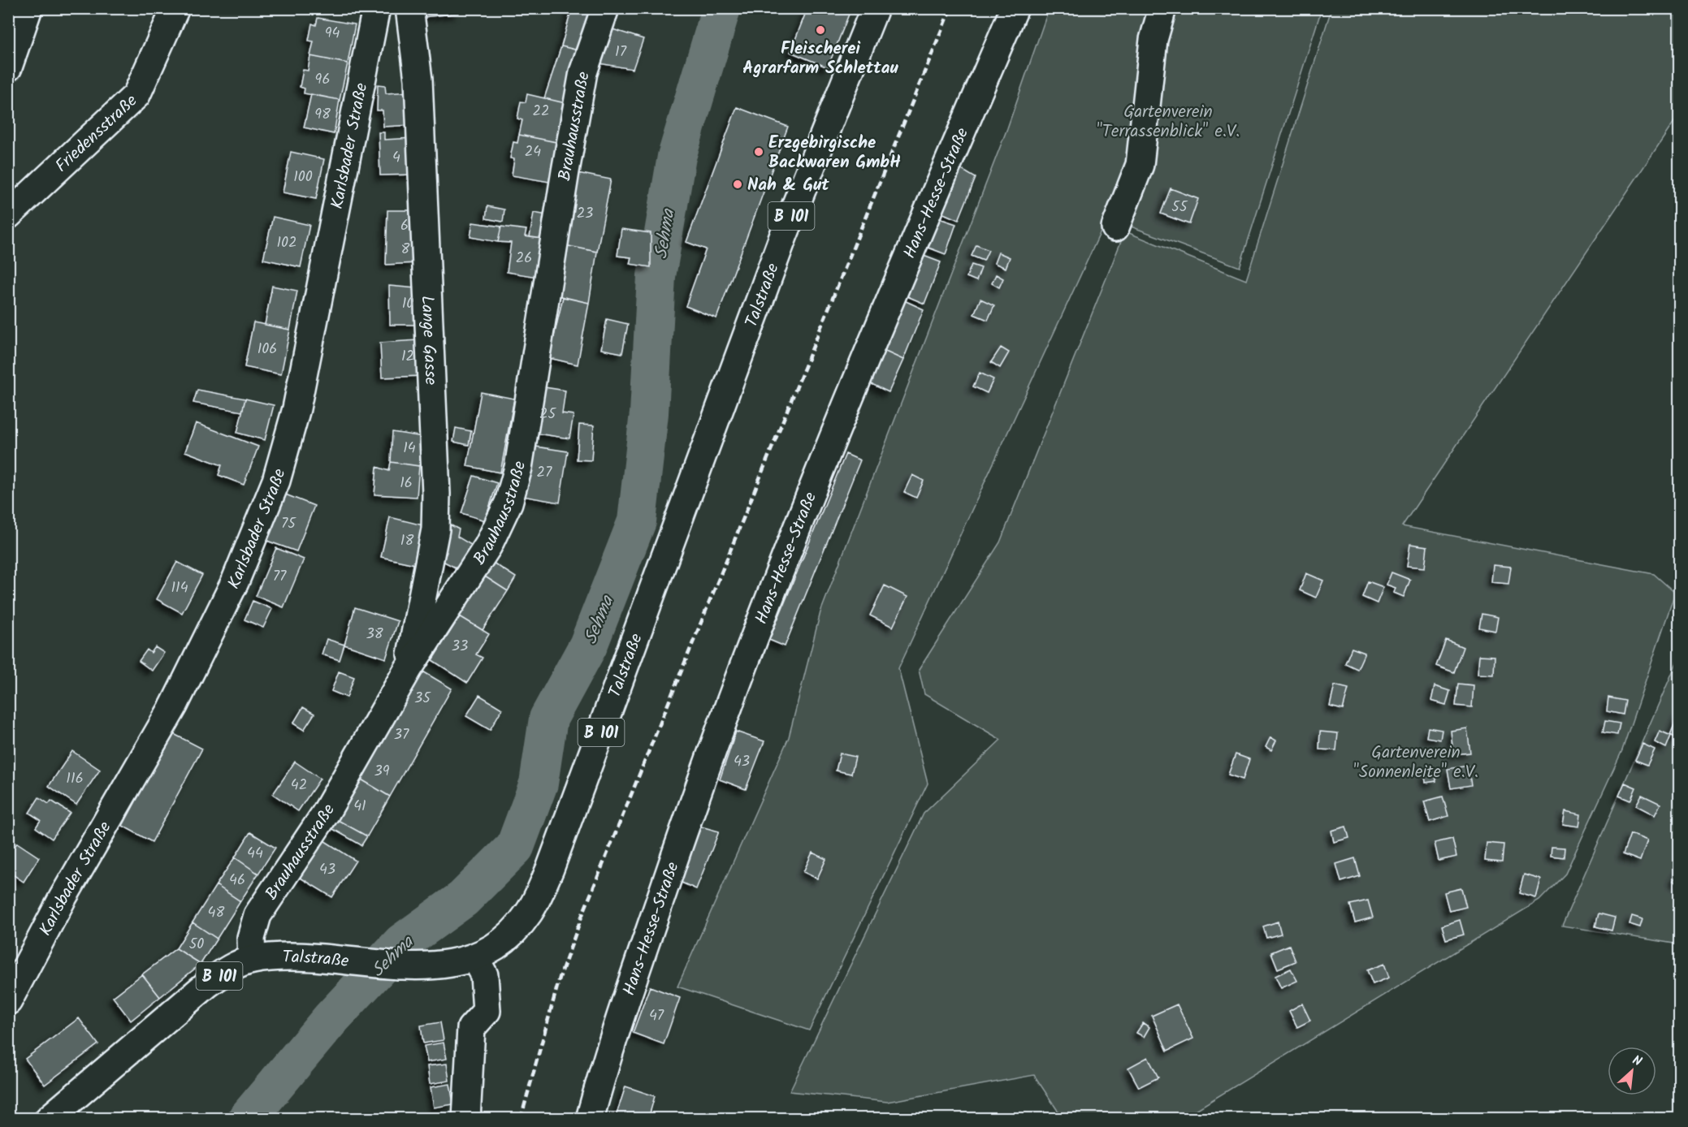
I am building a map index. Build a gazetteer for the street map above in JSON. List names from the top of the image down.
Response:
{
  "streets": {
    "street": [
      "Brauhausstraße",
      "Friedensstraße",
      "Karlsbader Straße",
      "Hans-Hesse-Straße",
      "B 101",
      "Talstraße",
      "Lange Gasse"
    ]
  },
  "crossings": [
    ["Brauhausstraße", "Talstraße"],
    ["Brauhausstraße", "Lange Gasse"]
  ],
  "water": ["Sehma"],
  "parks": ["Gartenverein \"Terrassenblick\" e.V.", "Gartenverein \"Sonnenleite\" e.V."],
  "places": ["Fleischerei Agrarfarm Schlettau", "Erzgebirgische Backwaren GmbH", "Nah & Gut"],
  "house_numbers": [
    "94",
    "17",
    "96",
    "22",
    "98",
    "24",
    "4",
    "100",
    "55",
    "23",
    "6",
    "102",
    "8",
    "26",
    "10",
    "106",
    "12",
    "25",
    "14",
    "27",
    "16",
    "75",
    "18",
    "77",
    "114",
    "38",
    "33",
    "35",
    "37",
    "43",
    "39",
    "116",
    "42",
    "41",
    "44",
    "43",
    "46",
    "48",
    "50",
    "47"
  ],
  "north": "top right"
}
